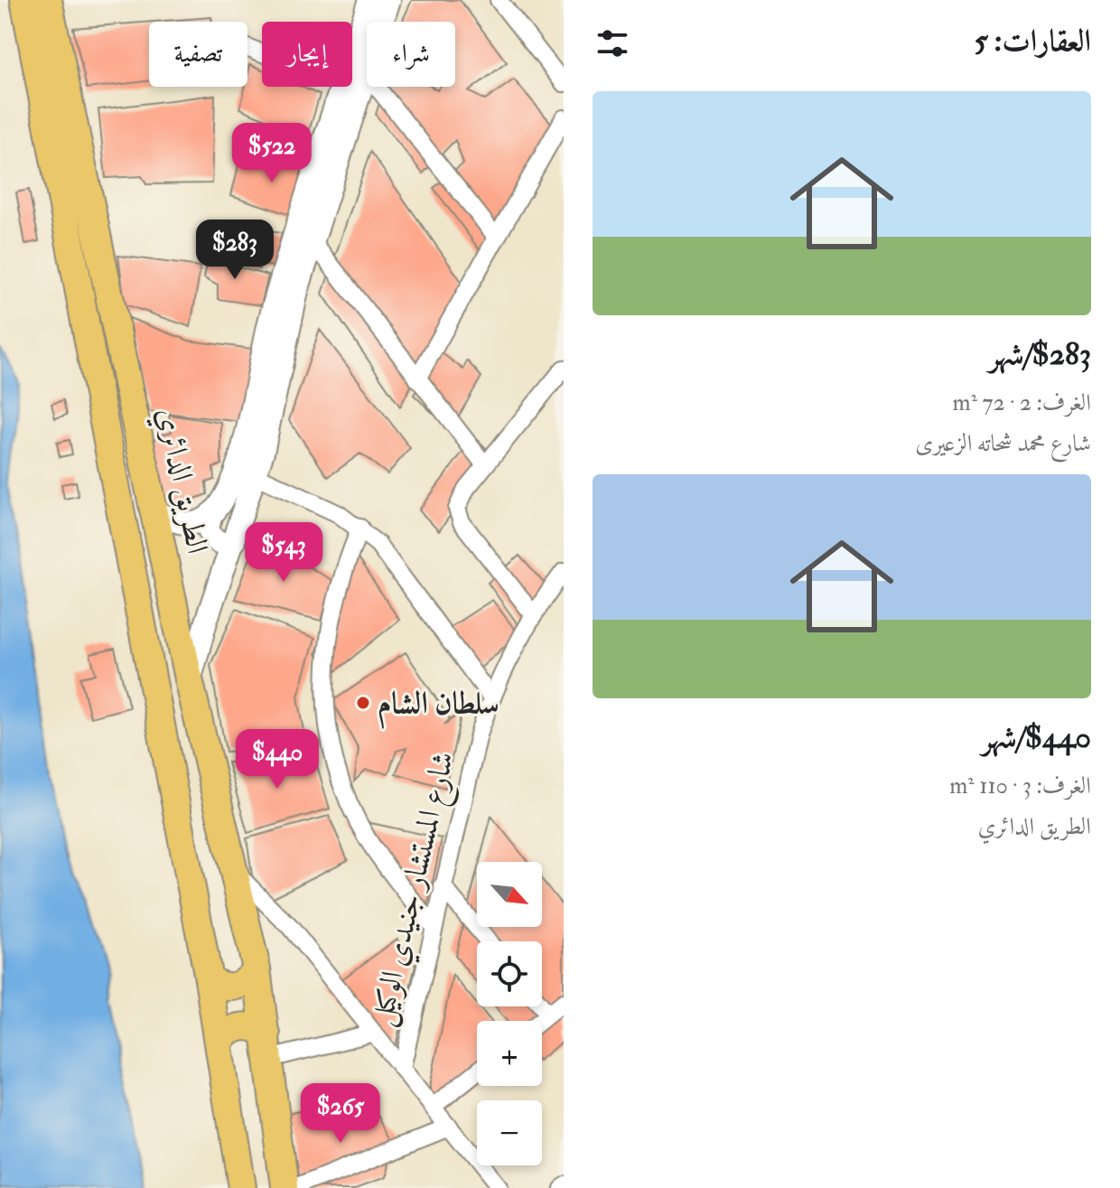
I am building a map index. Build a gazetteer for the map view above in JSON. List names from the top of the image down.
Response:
{
  "streets": {
    "highway": ["الطريق الدائري"],
    "street": ["شارع المستشار جنيدي الوكيل"]
  },
  "places": ["سلطان الشام"],
  "north": "bottom right",
  "page": {
    "heading": "العقارات: 5",
    "chip": ["شراء", "إيجار", "تصفية"],
    "list": [
      {
        "name": "$283/شهر",
        "note": "الغرف: 2 · 72 m² · شارع محمد شحاته الزعيرى"
      },
      {
        "name": "$440/شهر",
        "note": "الغرف: 3 · 110 m² · الطريق الدائري"
      }
    ],
    "price": [
      "$522",
      "$283",
      "$543",
      "$440",
      "$265"
    ],
    "map_buttons": ["+", "−"]
  }
}
